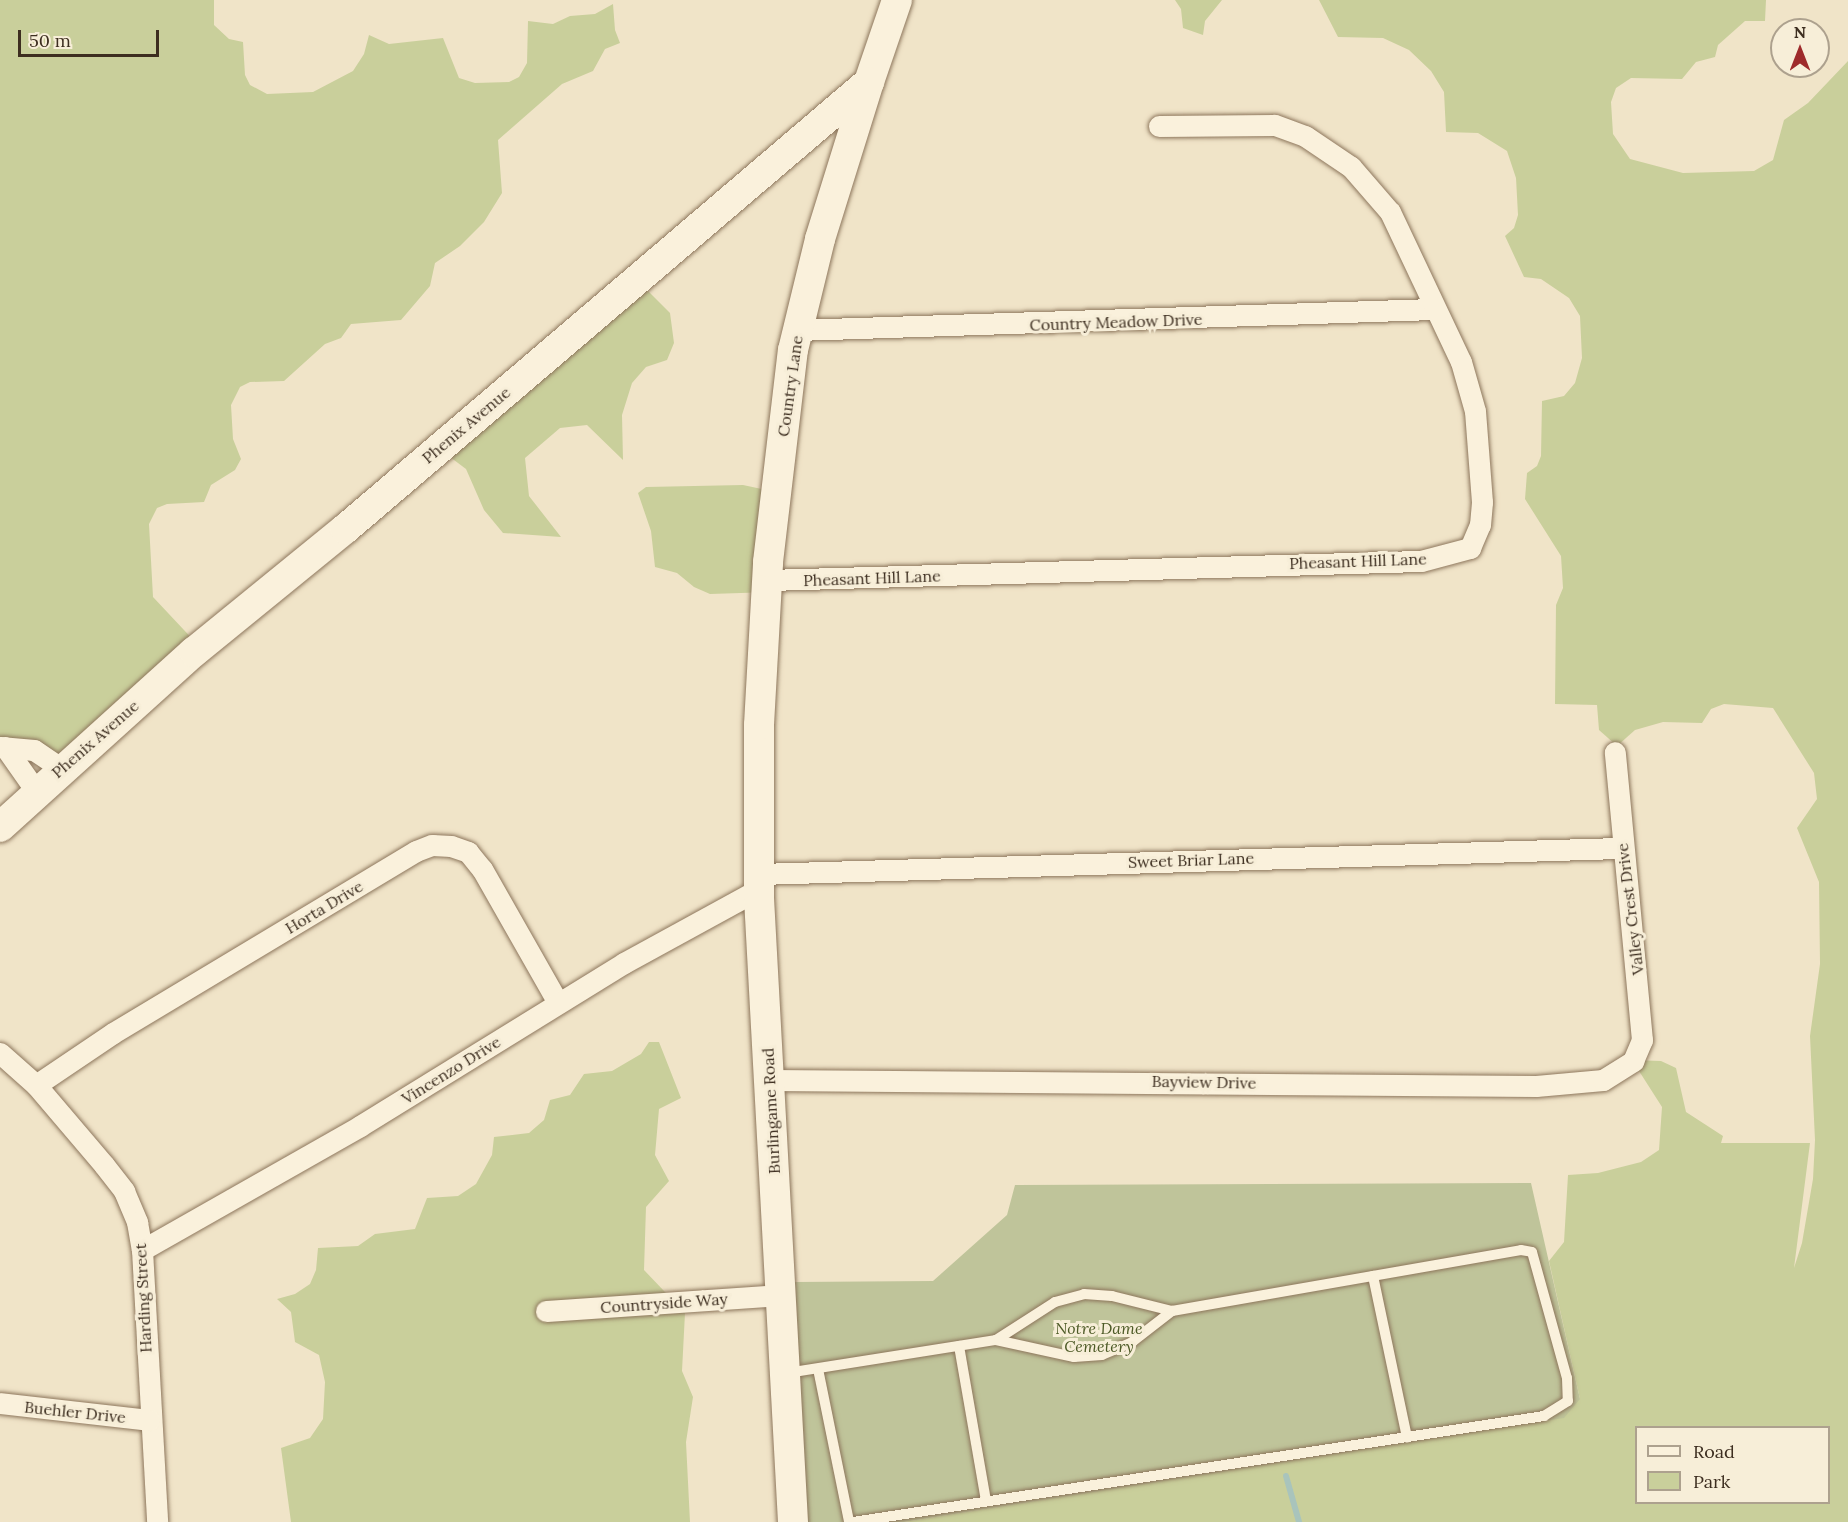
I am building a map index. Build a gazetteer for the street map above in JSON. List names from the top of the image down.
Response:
{
  "streets": {
    "street": [
      "Country Meadow Drive",
      "Country Lane",
      "Phenix Avenue",
      "Pheasant Hill Lane",
      "Sweet Briar Lane",
      "Horta Drive",
      "Valley Crest Drive",
      "Vincenzo Drive",
      "Bayview Drive",
      "Burlingame Road",
      "Harding Street",
      "Countryside Way",
      "Buehler Drive"
    ]
  },
  "crossings": [
    ["Country Meadow Drive", "Country Lane"],
    ["Country Meadow Drive", "Pheasant Hill Lane"],
    ["Country Lane", "Phenix Avenue"],
    ["Country Lane", "Pheasant Hill Lane"],
    ["Country Lane", "Burlingame Road"],
    ["Sweet Briar Lane", "Valley Crest Drive"],
    ["Sweet Briar Lane", "Vincenzo Drive"],
    ["Sweet Briar Lane", "Burlingame Road"],
    ["Horta Drive", "Vincenzo Drive"],
    ["Horta Drive", "Harding Street"],
    ["Valley Crest Drive", "Bayview Drive"],
    ["Vincenzo Drive", "Burlingame Road"],
    ["Vincenzo Drive", "Harding Street"],
    ["Bayview Drive", "Burlingame Road"],
    ["Burlingame Road", "Countryside Way"],
    ["Harding Street", "Buehler Drive"]
  ],
  "parks": ["Notre Dame Cemetery"],
  "legend": ["Road", "Park"],
  "scale_bar": "50 m",
  "north": "top"
}
